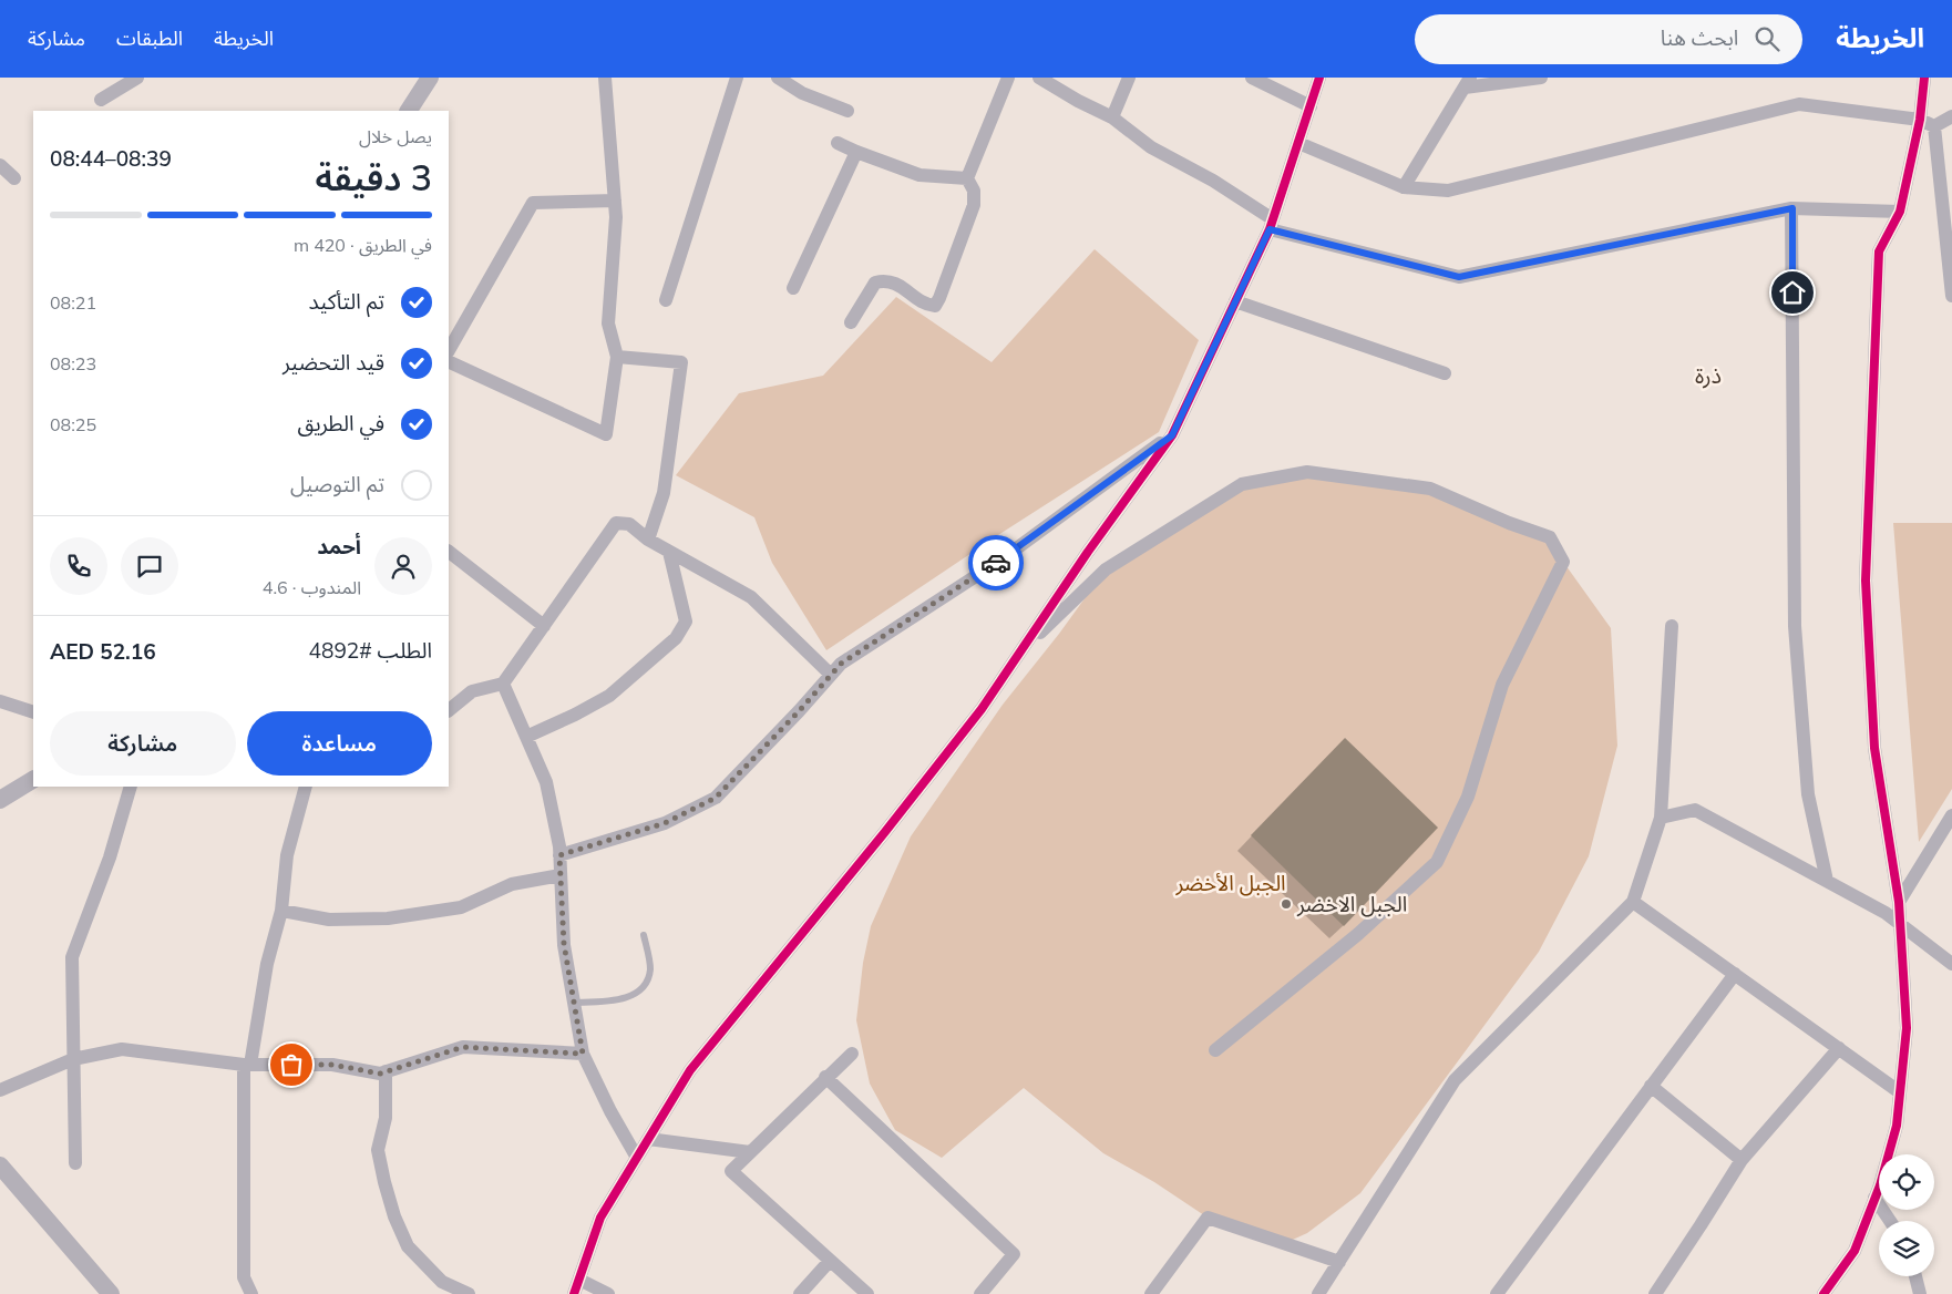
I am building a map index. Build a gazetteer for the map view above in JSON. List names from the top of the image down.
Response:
{
  "districts": ["ذرة"],
  "parks": ["الجبل الأخضر"],
  "places": ["الجبل الاخضر"],
  "page": {
    "header": "الخريطة",
    "search": "ابحث هنا",
    "nav": ["الخريطة", "الطبقات", "مشاركة"],
    "heading": ["3 دقيقة", "يصل خلال", "08:39–08:44"],
    "panel": [
      "أحمد",
      "المندوب · 4.6",
      "الطلب #4892",
      "AED 52.16"
    ],
    "bar": "في الطريق · 420 m",
    "list": [
      ["تم التأكيد", "08:21"],
      ["قيد التحضير", "08:23"],
      ["في الطريق", "08:25"],
      "تم التوصيل"
    ],
    "buttons": ["مساعدة", "مشاركة"]
  }
}
